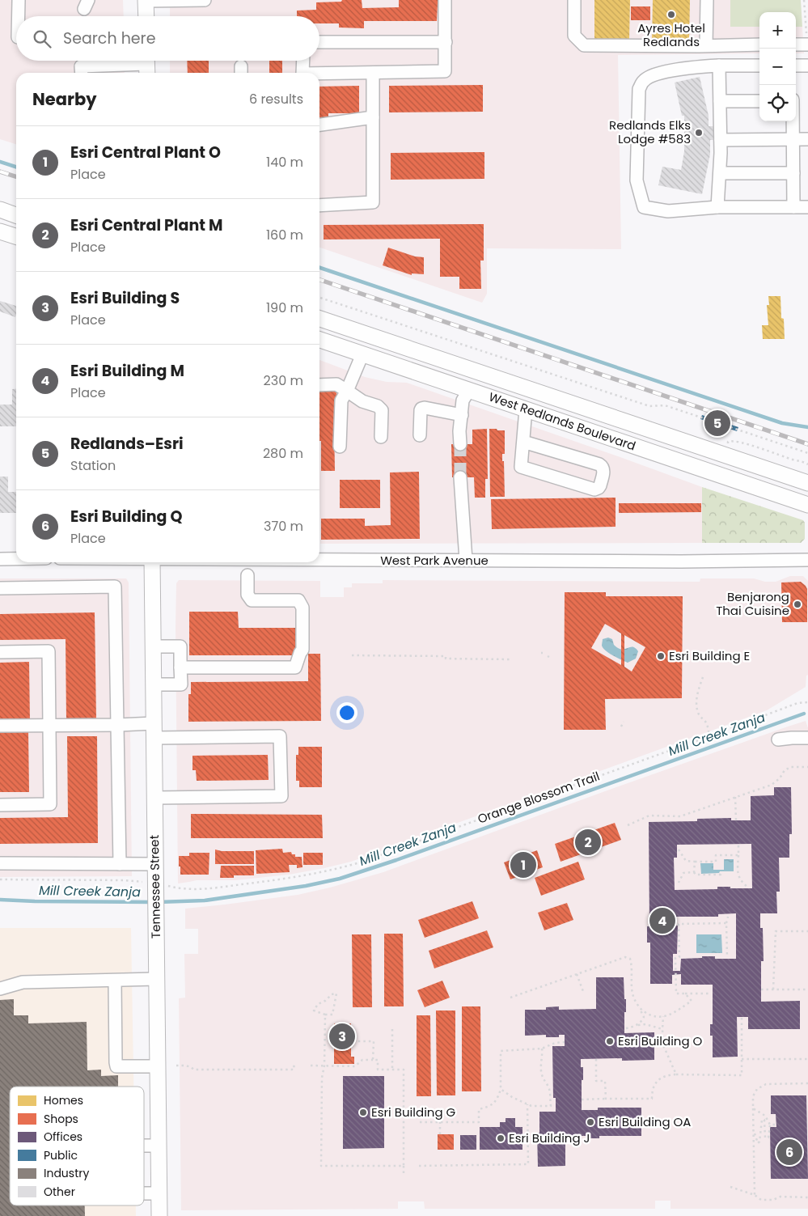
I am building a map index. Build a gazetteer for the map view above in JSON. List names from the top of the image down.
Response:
{
  "streets": {
    "main road": ["West Redlands Boulevard", "Tennessee Street"],
    "street": ["West Park Avenue"],
    "path": ["Orange Blossom Trail"]
  },
  "crossings": [
    ["Orange Blossom Trail", "Tennessee Street"]
  ],
  "water": ["Mill Creek Zanja"],
  "places": [
    "Ayres Hotel Redlands",
    "Redlands Elks Lodge #583",
    "Benjarong Thai Cuisine",
    "Esri Building E",
    "Esri Building O",
    "Esri Building G",
    "Esri Building OA",
    "Esri Building J"
  ],
  "legend": [
    "Homes",
    "Shops",
    "Offices",
    "Public",
    "Industry",
    "Other"
  ],
  "page": {
    "map_buttons": ["+", "−"],
    "search": "Search here",
    "heading": ["Nearby", "6 results"],
    "list": [
      {
        "mark": "1",
        "name": "Esri Central Plant O",
        "note": "Place",
        "value": "140 m"
      },
      {
        "mark": "2",
        "name": "Esri Central Plant M",
        "note": "Place",
        "value": "160 m"
      },
      {
        "mark": "3",
        "name": "Esri Building S",
        "note": "Place",
        "value": "190 m"
      },
      {
        "mark": "4",
        "name": "Esri Building M",
        "note": "Place",
        "value": "230 m"
      },
      {
        "mark": "5",
        "name": "Redlands–Esri",
        "note": "Station",
        "value": "280 m"
      },
      {
        "mark": "6",
        "name": "Esri Building Q",
        "note": "Place",
        "value": "370 m"
      }
    ],
    "pins": [
      "5",
      "2",
      "1",
      "4",
      "3",
      "6"
    ]
  }
}
